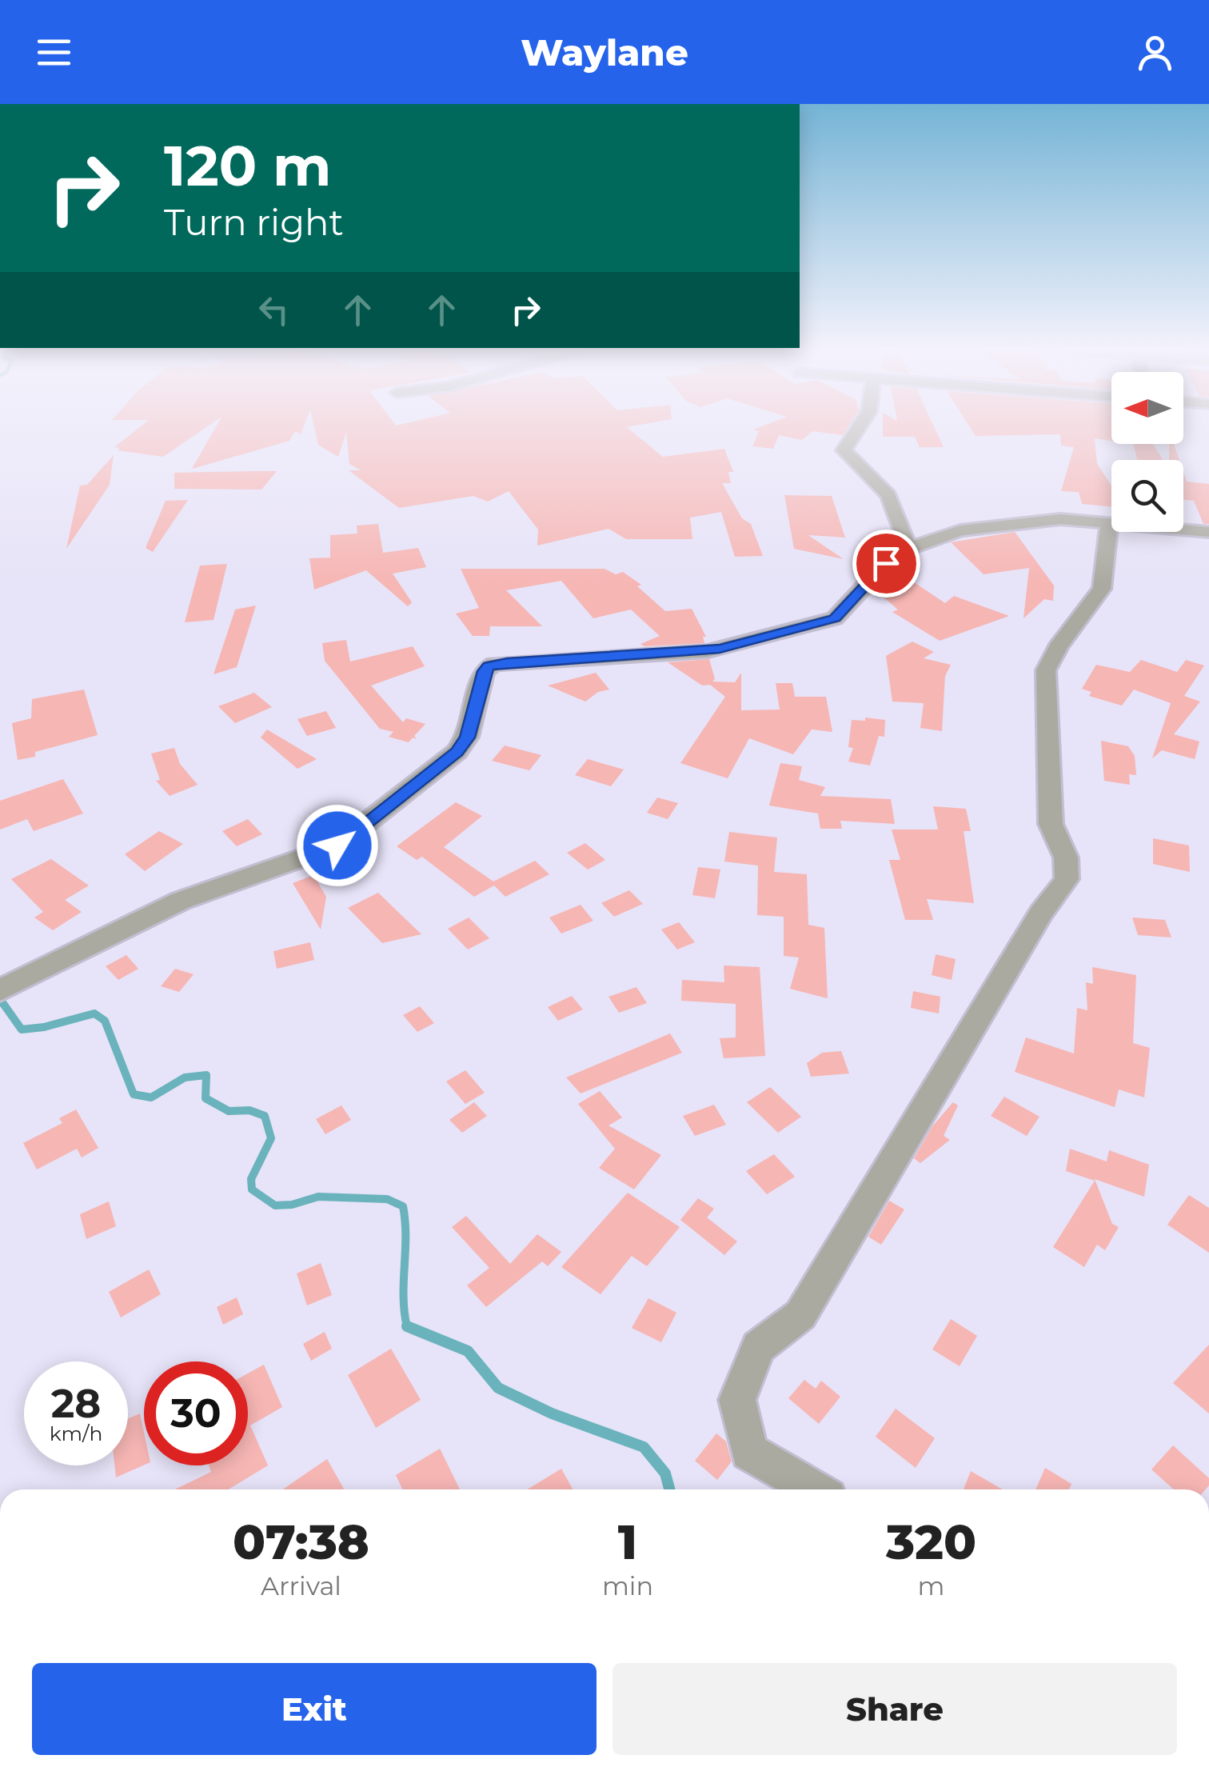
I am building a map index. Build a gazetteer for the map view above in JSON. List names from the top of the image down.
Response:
{
  "north": "left",
  "page": {
    "header": "Waylane",
    "turn": ["120 m", "Turn right"],
    "speed": "28 km/h",
    "limit": "30",
    "eta": [
      "07:38",
      "Arrival",
      "1",
      "min",
      "320",
      "m"
    ],
    "buttons": ["Exit", "Share"]
  }
}
